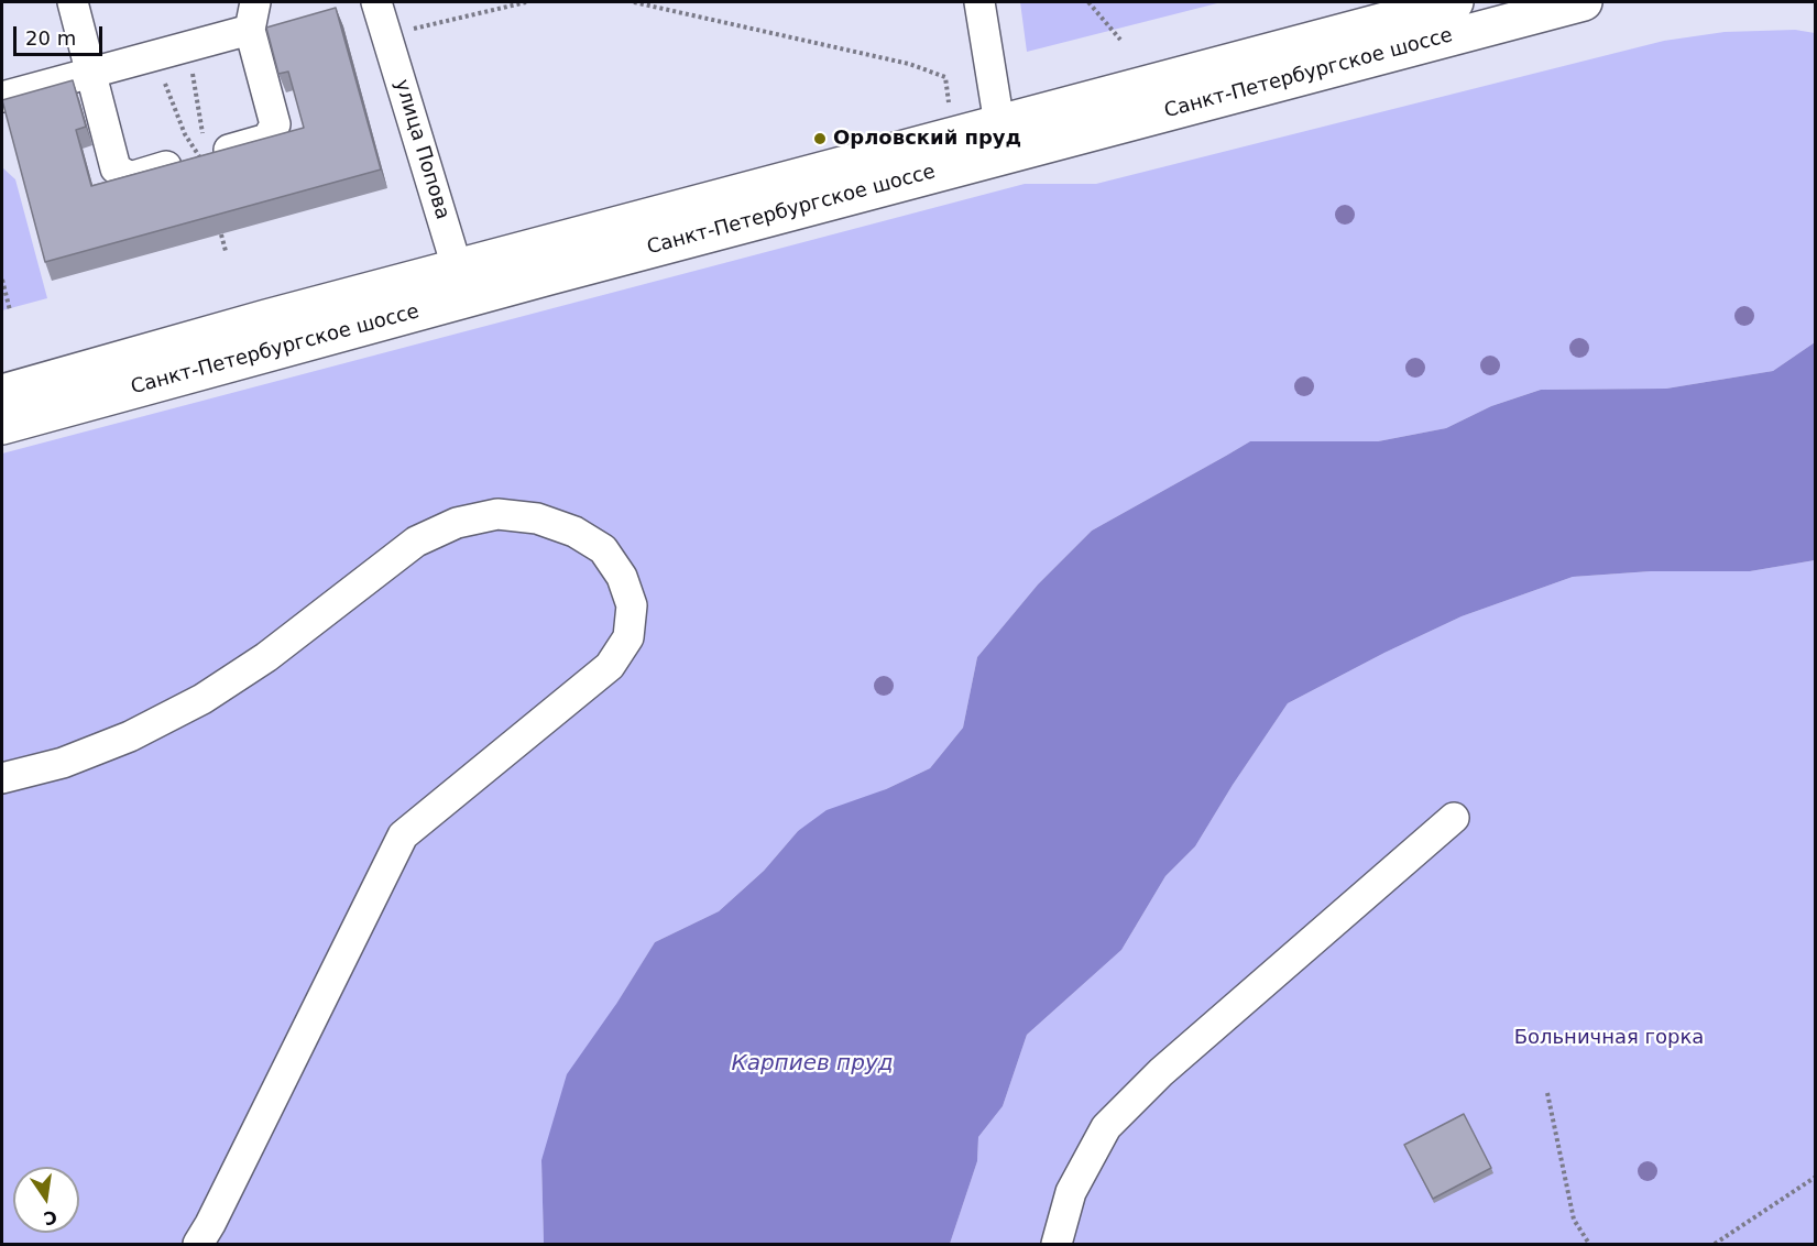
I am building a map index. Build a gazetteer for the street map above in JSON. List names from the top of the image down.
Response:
{
  "streets": {
    "main road": ["Санкт-Петербургское шоссе"],
    "street": ["улица Попова"]
  },
  "crossings": [
    ["Санкт-Петербургское шоссе", "улица Попова"]
  ],
  "water": ["Карпиев пруд"],
  "parks": ["Больничная горка"],
  "places": ["Орловский пруд"],
  "scale_bar": "20 m",
  "north": "bottom"
}
